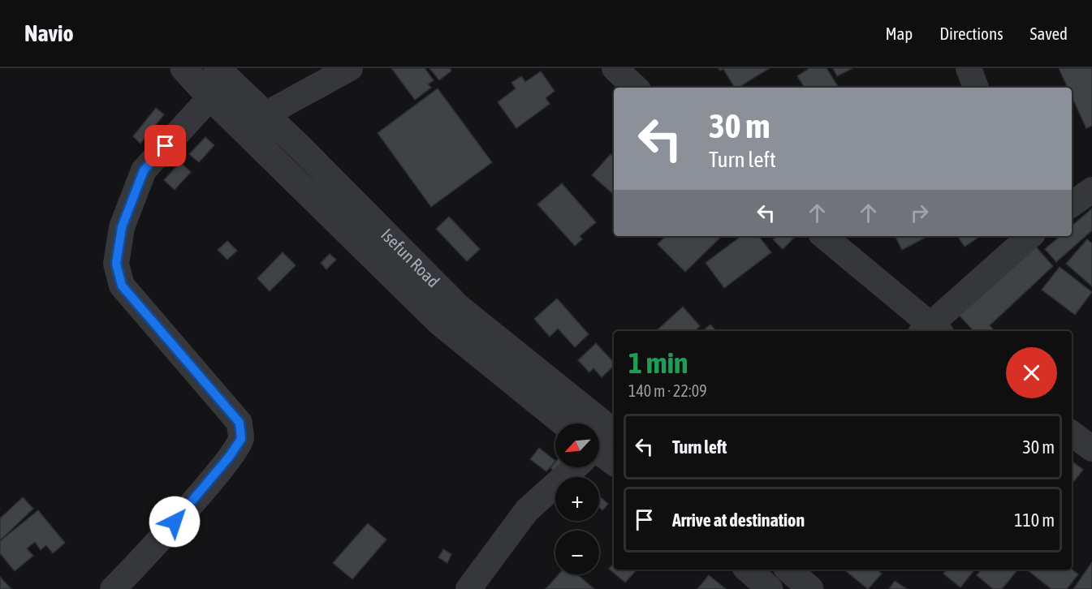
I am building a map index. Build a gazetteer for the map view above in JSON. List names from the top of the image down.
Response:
{
  "streets": {
    "street": ["Isefun Road"]
  },
  "north": "bottom left",
  "page": {
    "header": "Navio",
    "nav": ["Map", "Directions", "Saved"],
    "turn": ["30 m", "Turn left"],
    "heading": ["1 min", "140 m · 22:09"],
    "list": [
      {
        "name": "Turn left",
        "value": "30 m"
      },
      {
        "name": "Arrive at destination",
        "value": "110 m"
      }
    ],
    "map_buttons": ["+", "−"]
  }
}
